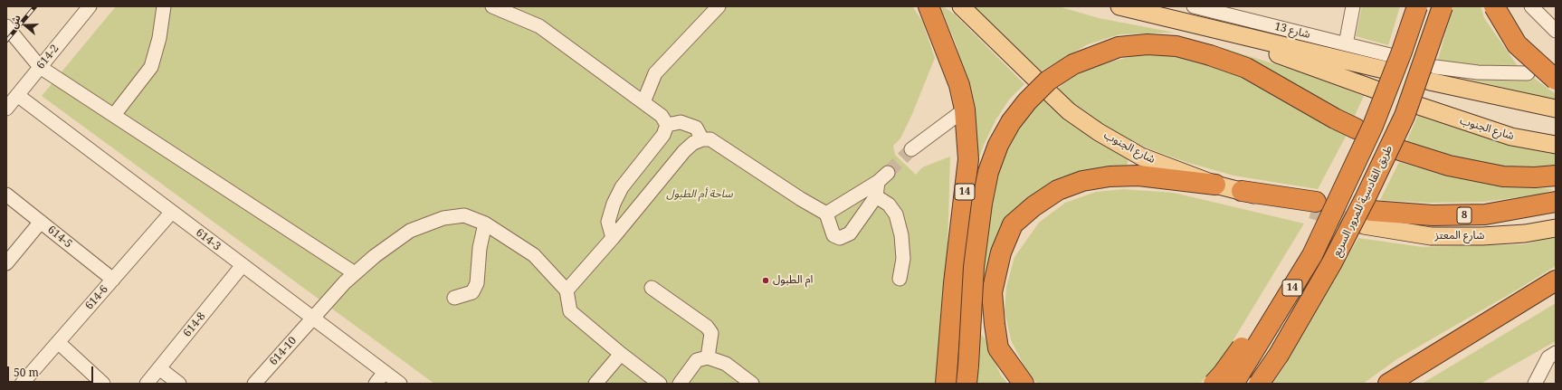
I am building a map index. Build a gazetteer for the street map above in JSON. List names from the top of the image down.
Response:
{
  "streets": {
    "highway": ["14", "طريق القادسية للمرور السريع", "8"],
    "main road": ["شارع الجنوب", "شارع المعتز"],
    "street": [
      "شارع 13",
      "614-2",
      "614-5",
      "614-3",
      "614-6",
      "614-8",
      "614-10"
    ]
  },
  "crossings": [
    ["614-2", "614-3"],
    ["14", "طريق القادسية للمرور السريع"],
    ["8", "شارع المعتز"],
    ["614-5", "614-6"],
    ["614-3", "614-6"],
    ["614-3", "614-8"],
    ["614-3", "614-10"]
  ],
  "parks": ["ساحة أم الطبول"],
  "places": ["ام الطبول"],
  "scale_bar": "50 m",
  "north": "left"
}
